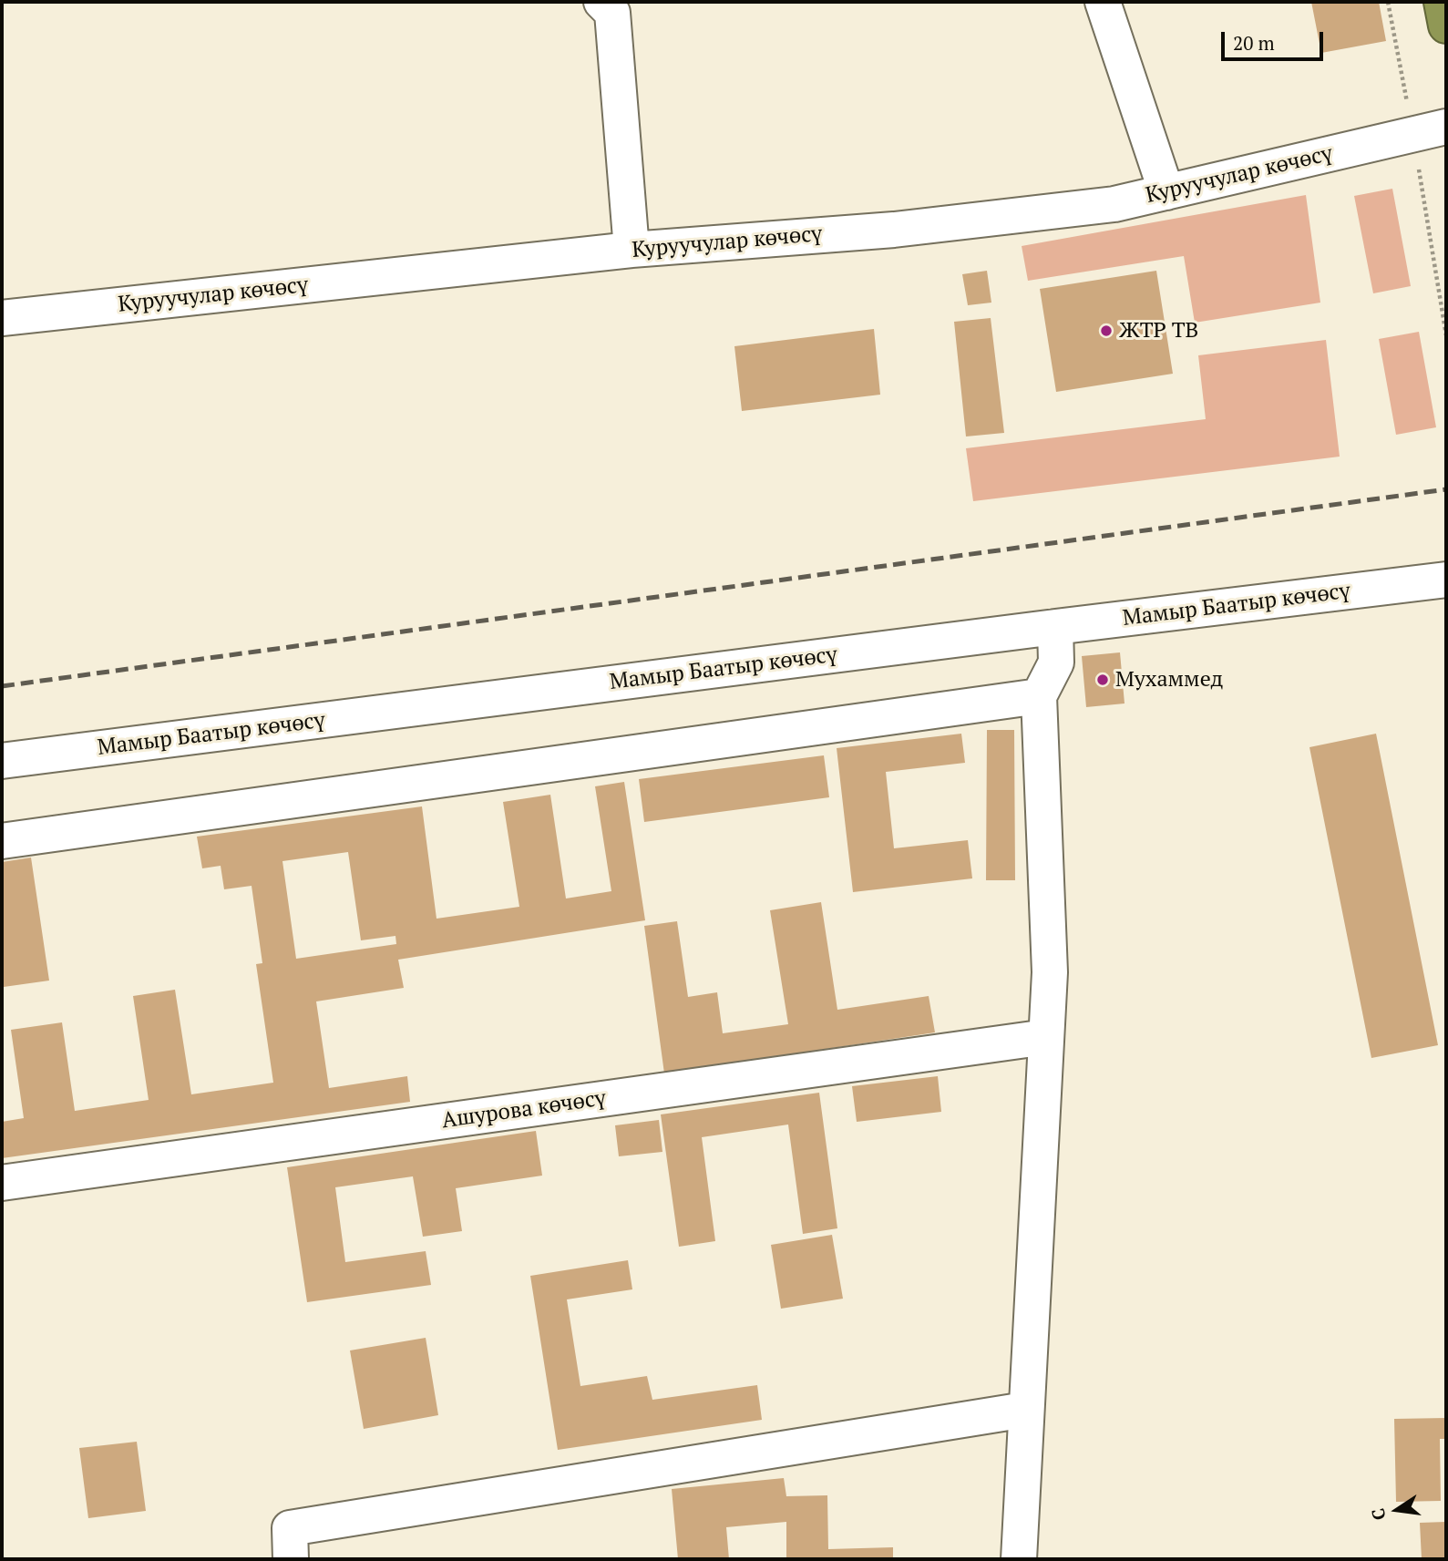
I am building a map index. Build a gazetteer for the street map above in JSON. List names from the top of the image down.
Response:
{
  "streets": {
    "street": ["Куруучулар көчөсү", "Мамыр Баатыр көчөсү", "Ашурова көчөсү"]
  },
  "places": ["ЖТР ТВ", "Мухаммед"],
  "scale_bar": "20 m",
  "north": "left"
}
